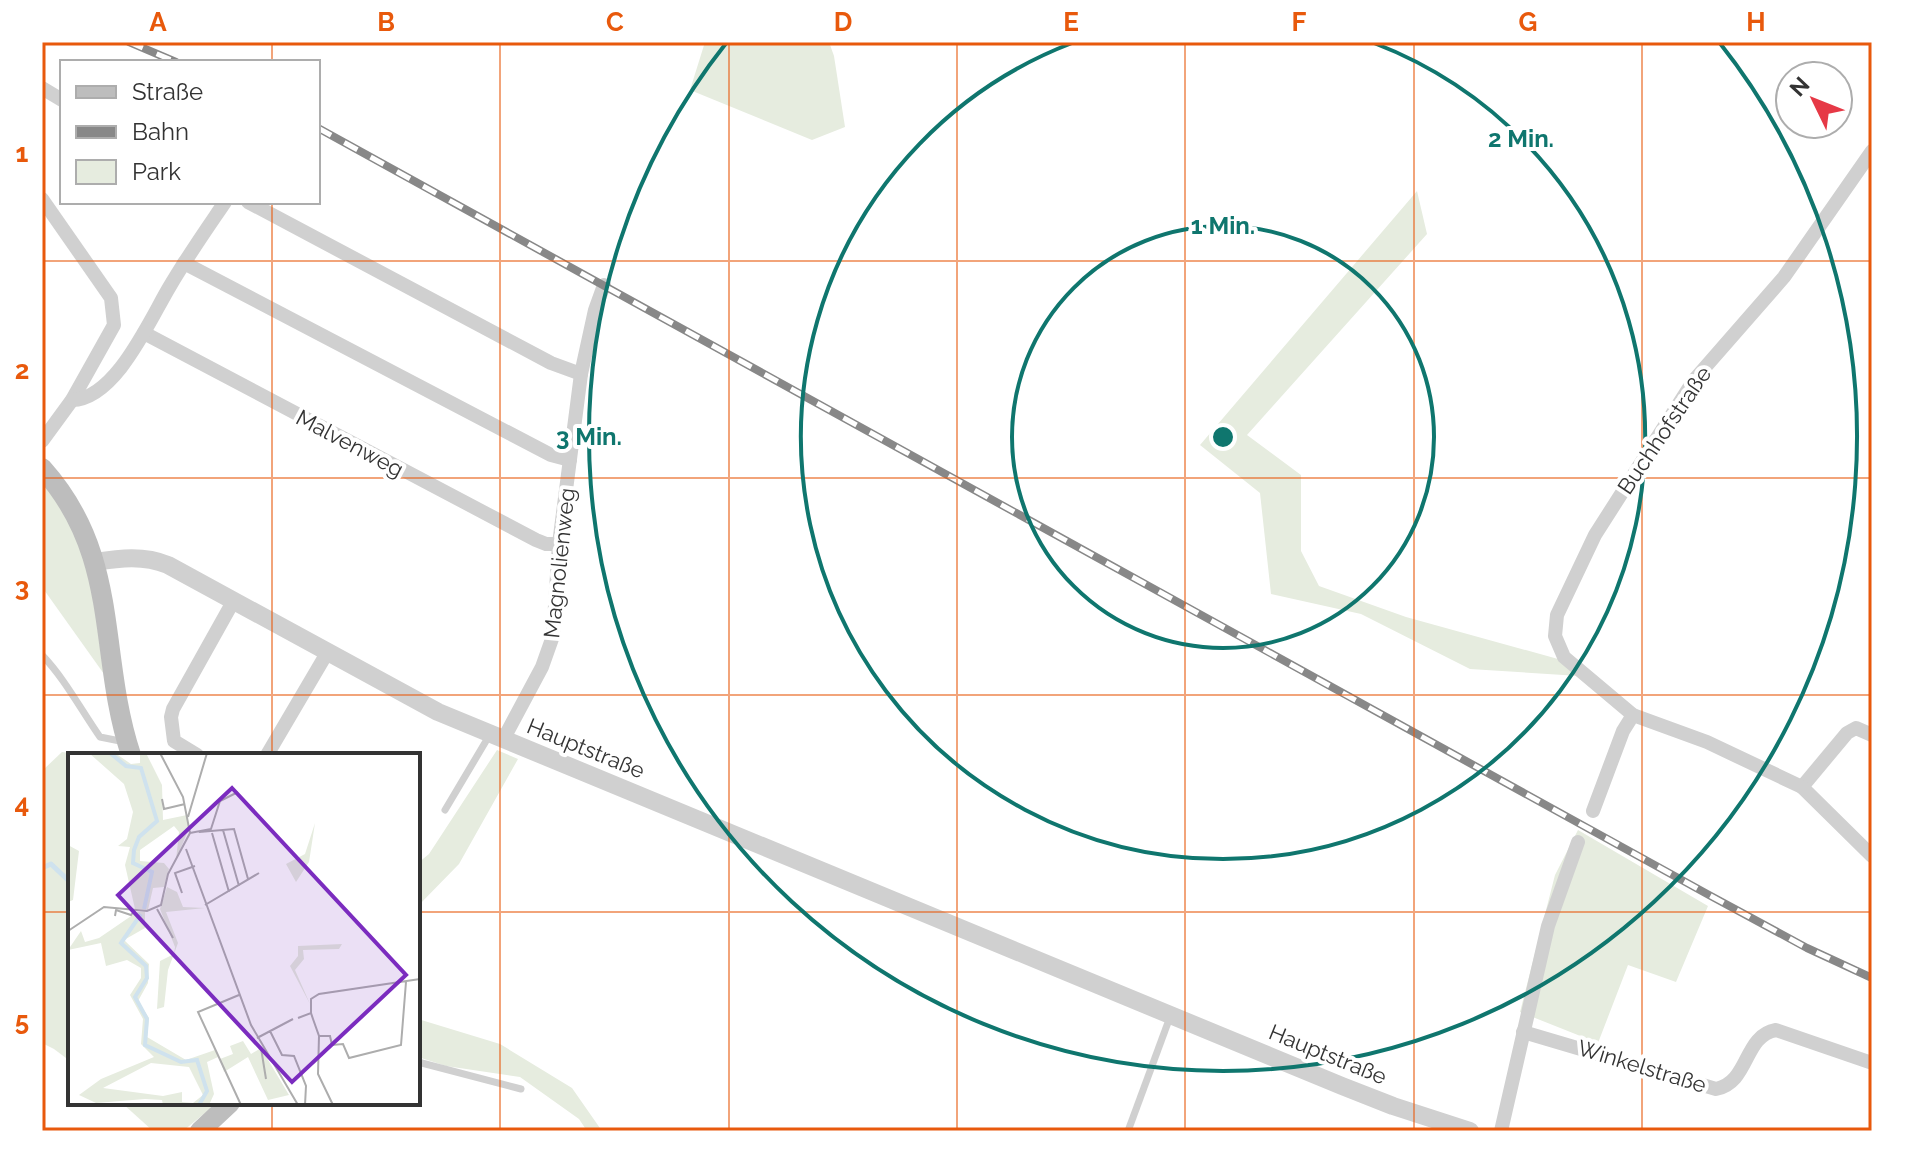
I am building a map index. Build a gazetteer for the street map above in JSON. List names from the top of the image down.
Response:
{
  "streets": {
    "street": [
      "Buchhofstraße",
      "Malvenweg",
      "Magnolienweg",
      "Hauptstraße",
      "Winkelstraße"
    ]
  },
  "crossings": [
    ["Malvenweg", "Magnolienweg"],
    ["Magnolienweg", "Hauptstraße"]
  ],
  "legend": ["Straße", "Bahn", "Park"],
  "north": "top left",
  "grid": {
    "columns": [
      "A",
      "B",
      "C",
      "D",
      "E",
      "F",
      "G",
      "H"
    ],
    "rows": [
      "1",
      "2",
      "3",
      "4",
      "5"
    ]
  },
  "rings": ["2 Min.", "1 Min.", "3 Min."]
}
